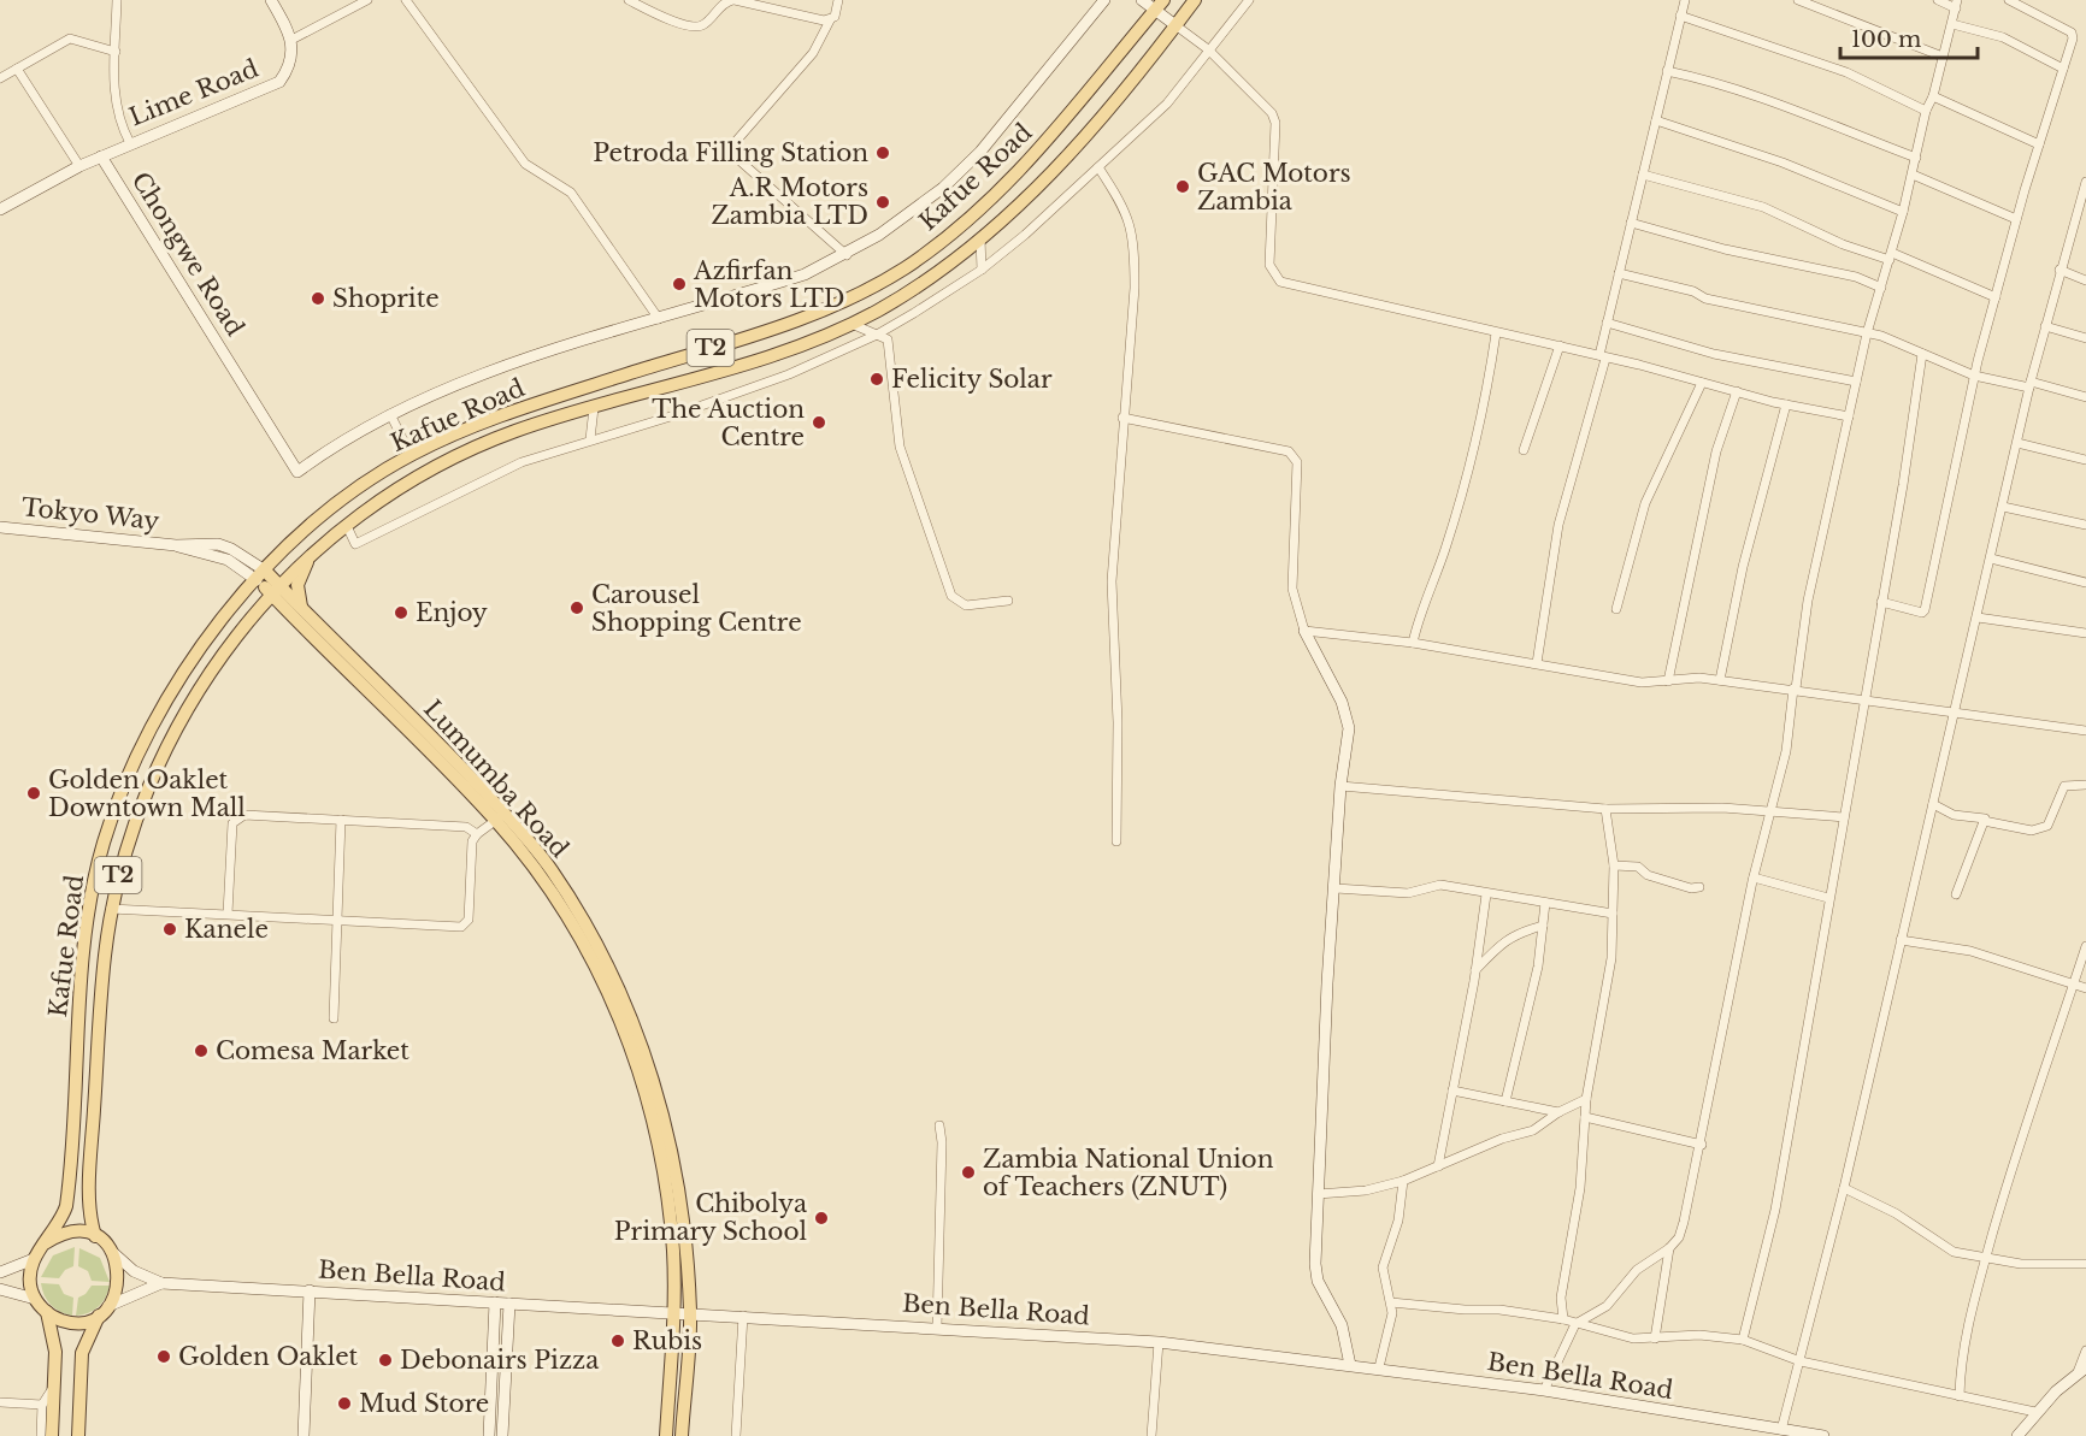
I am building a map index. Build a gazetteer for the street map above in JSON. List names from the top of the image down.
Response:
{
  "streets": {
    "main road": ["Kafue Road", "T2", "Lumumba Road"],
    "street": [
      "Lime Road",
      "Chongwe Road",
      "Tokyo Way",
      "Ben Bella Road"
    ]
  },
  "crossings": [
    ["Lime Road", "Chongwe Road"],
    ["Kafue Road", "Tokyo Way"],
    ["Kafue Road", "Lumumba Road"],
    ["Kafue Road", "Ben Bella Road"],
    ["Tokyo Way", "Lumumba Road"],
    ["Lumumba Road", "Ben Bella Road"]
  ],
  "places": [
    "Petroda Filling Station",
    "GAC Motors Zambia",
    "A.R Motors Zambia LTD",
    "Azfirfan Motors LTD",
    "Shoprite",
    "Felicity Solar",
    "The Auction Centre",
    "Carousel Shopping Centre",
    "Enjoy",
    "Golden Oaklet Downtown Mall",
    "Kanele",
    "Comesa Market",
    "Zambia National Union of Teachers (ZNUT)",
    "Chibolya Primary School",
    "Rubis",
    "Golden Oaklet",
    "Debonairs Pizza",
    "Mud Store"
  ],
  "scale_bar": "100 m"
}
